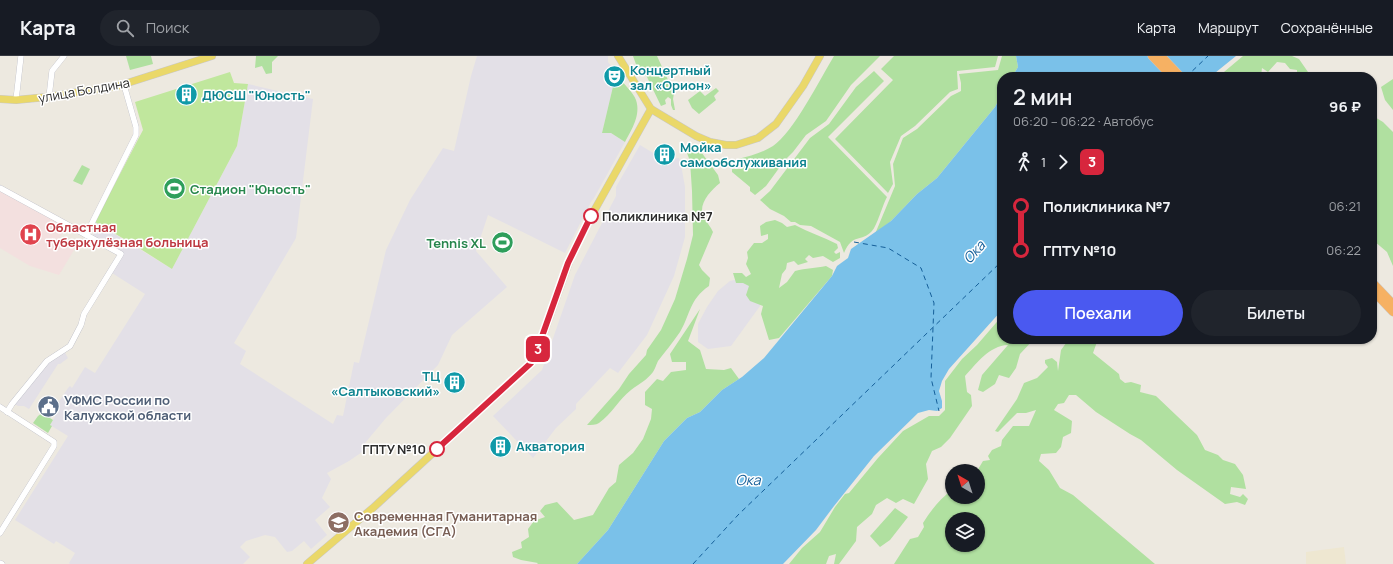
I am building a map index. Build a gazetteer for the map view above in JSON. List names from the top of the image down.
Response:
{
  "streets": {
    "main road": ["улица Болдина"]
  },
  "water": ["Ока"],
  "places": {
    "theatre": ["Концертный зал «Орион»"],
    "building": [
      "ДЮСШ \"Юность\"",
      "Мойка самообслуживания",
      "ТЦ «Салтыковский»",
      "Акватория"
    ],
    "sports": ["Стадион \"Юность\"", "Tennis XL"],
    "other": ["Поликлиника №7", "ГПТУ №10"],
    "hospital": ["Областная туберкулёзная больница"],
    "public building": ["УФМС России по Калужской области"],
    "school or university": ["Современная Гуманитарная Академия (СГА)"]
  },
  "lines": ["bus line 3"],
  "north": "top left",
  "page": {
    "header": "Карта",
    "search": "Поиск",
    "nav": ["Карта", "Маршрут", "Сохранённые"],
    "on_map": "3",
    "heading": ["2 мин", "06:20 – 06:22 · Автобус", "96 ₽"],
    "legs": ["1", "3"],
    "list": [
      {
        "name": "Поликлиника №7",
        "value": "06:21"
      },
      {
        "name": "ГПТУ №10",
        "value": "06:22"
      }
    ],
    "buttons": ["Поехали", "Билеты"]
  }
}
